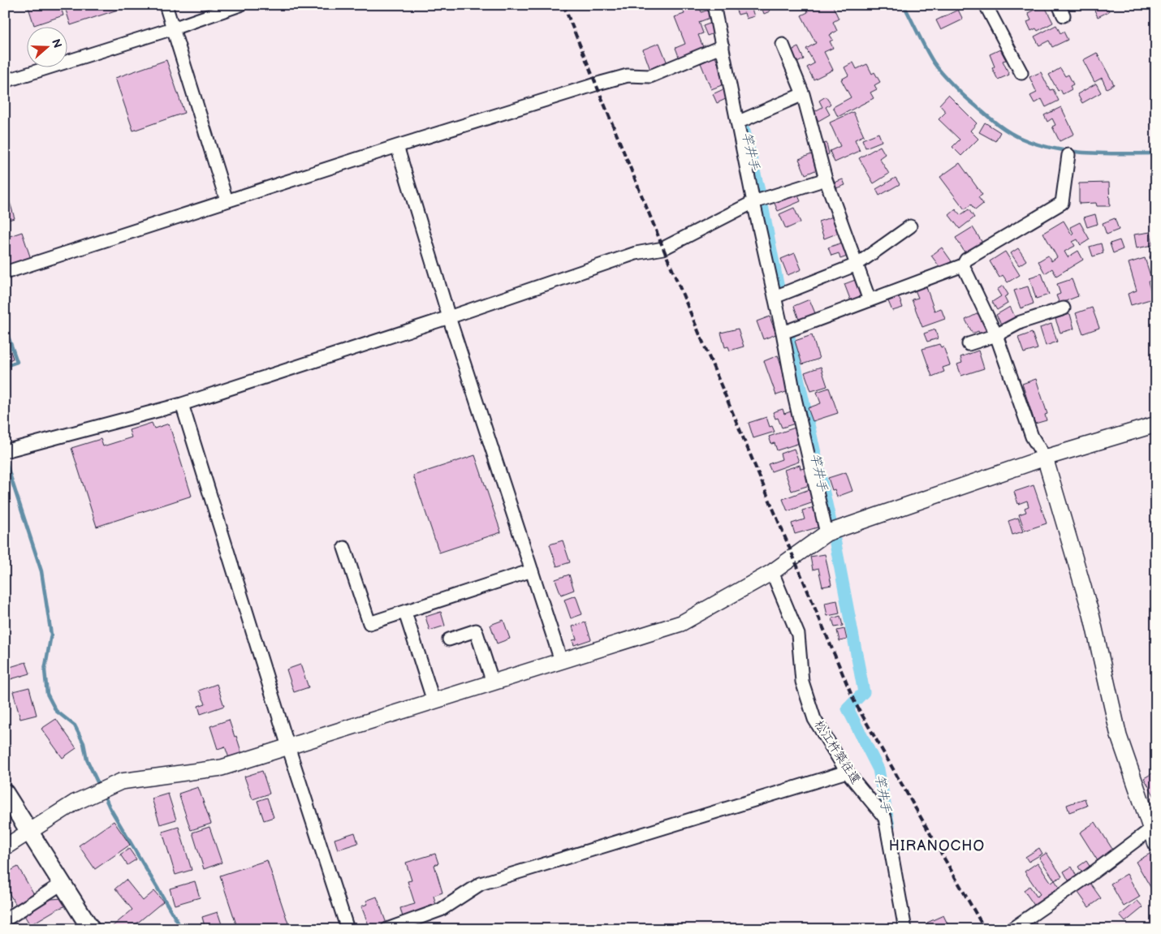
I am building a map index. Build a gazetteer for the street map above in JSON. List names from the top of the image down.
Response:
{
  "streets": {
    "street": ["松江杵築往還"]
  },
  "districts": ["HIRANOCHO"],
  "water": ["竿井手"],
  "north": "right"
}
